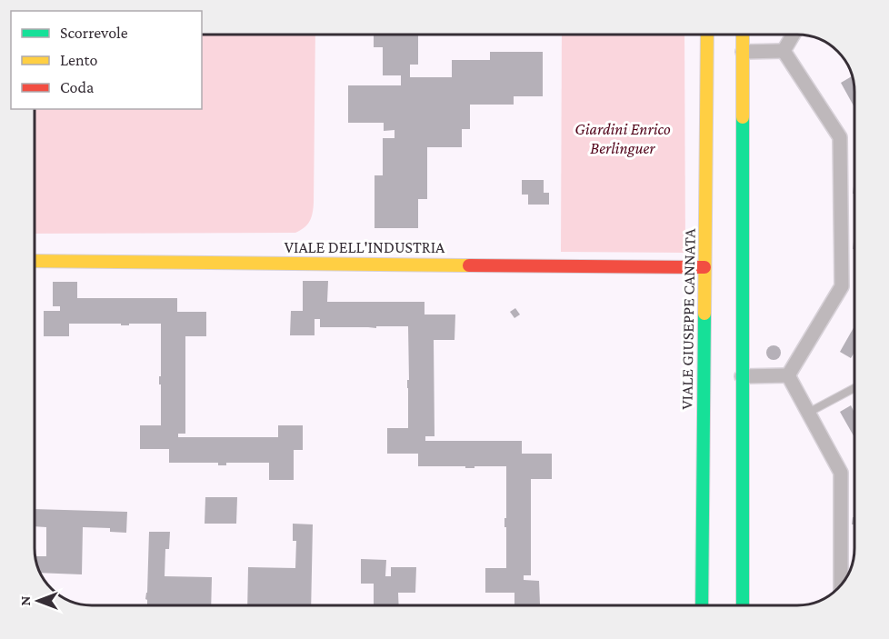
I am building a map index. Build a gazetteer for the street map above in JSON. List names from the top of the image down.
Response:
{
  "streets": {
    "street": ["VIALE DELL'INDUSTRIA", "VIALE GIUSEPPE CANNATA"]
  },
  "crossings": [
    ["VIALE DELL'INDUSTRIA", "VIALE GIUSEPPE CANNATA"]
  ],
  "parks": ["Giardini Enrico Berlinguer"],
  "legend": ["Scorrevole", "Lento", "Coda"],
  "north": "left"
}
